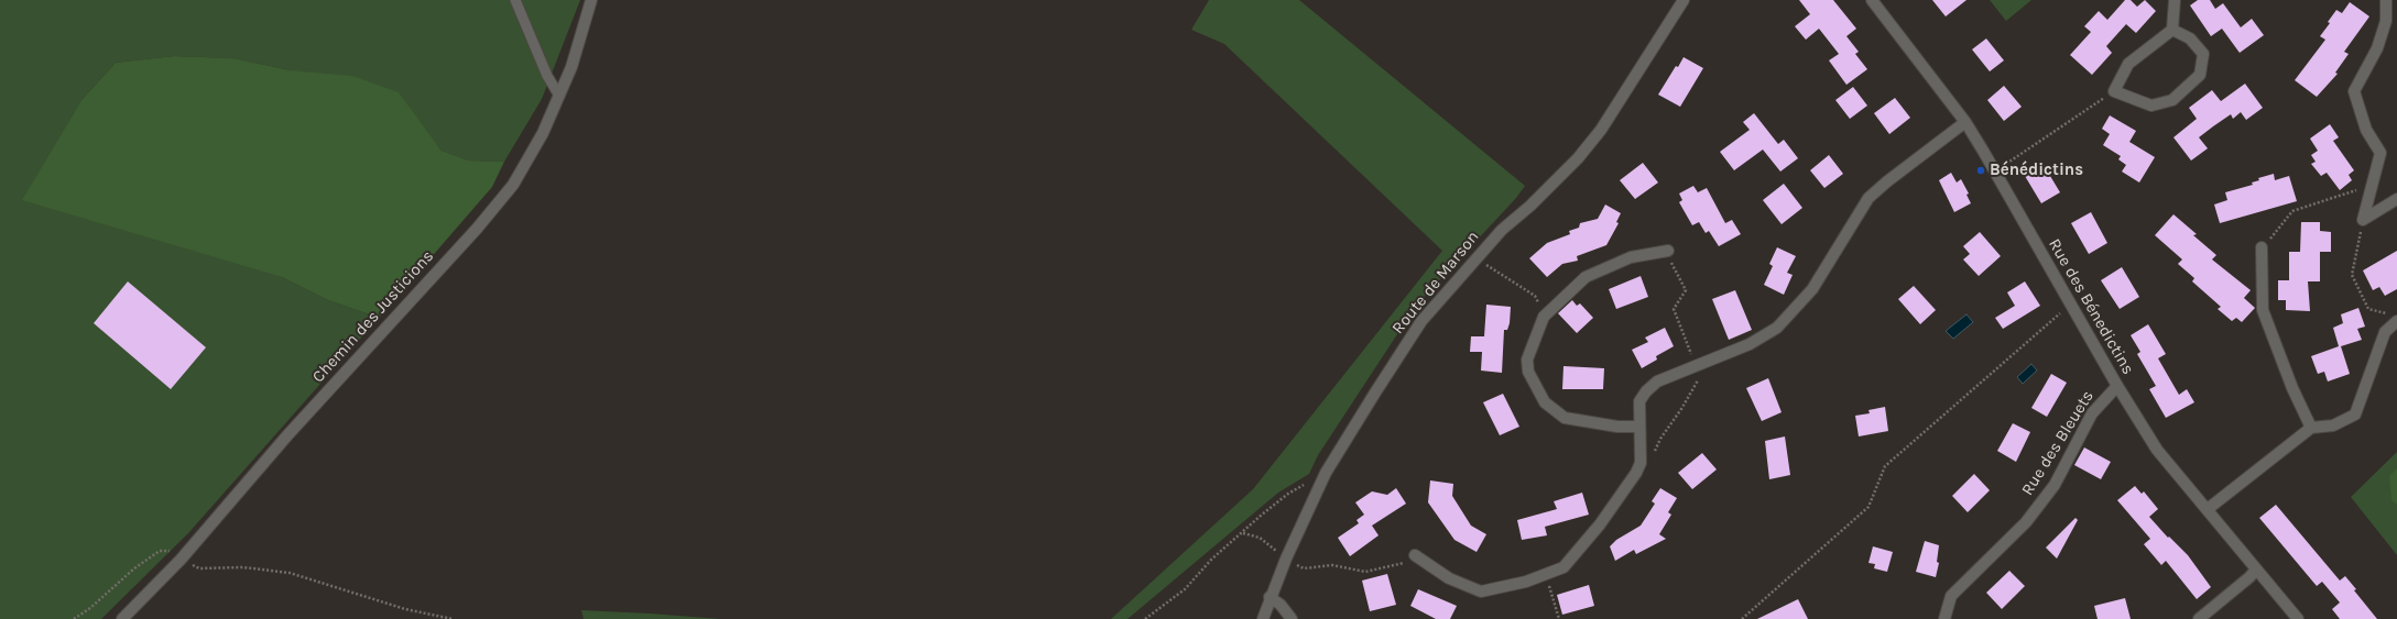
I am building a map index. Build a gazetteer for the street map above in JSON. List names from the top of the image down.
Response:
{
  "streets": {
    "street": [
      "Route de Marson",
      "Rue des Bénedictins",
      "Chemin des Justicions",
      "Rue des Bleuets"
    ]
  },
  "crossings": [
    ["Rue des Bénedictins", "Rue des Bleuets"]
  ],
  "places": ["Bénédictins"]
}
